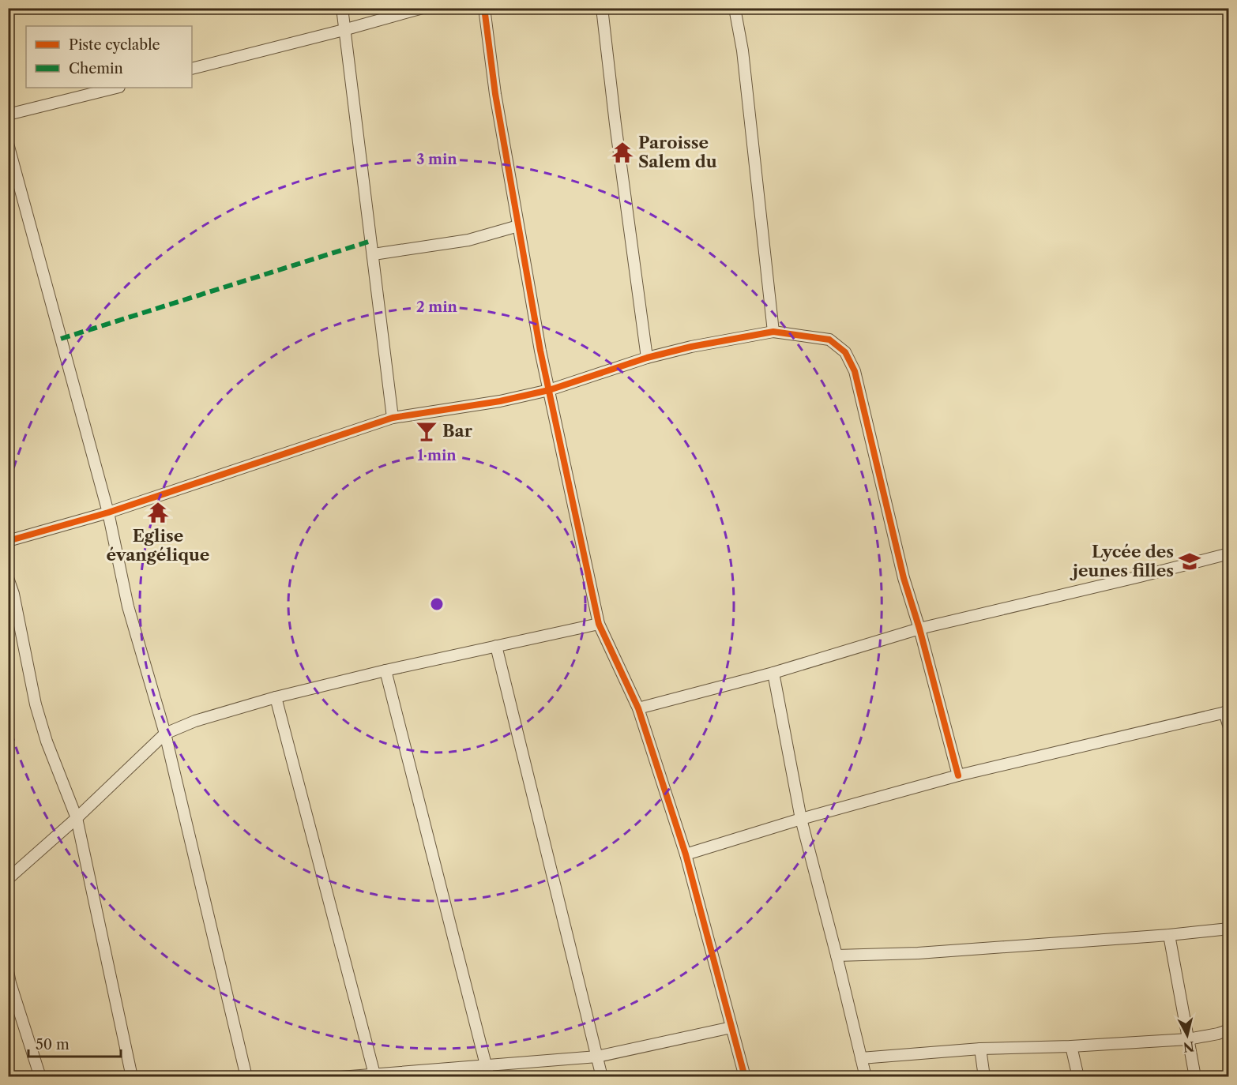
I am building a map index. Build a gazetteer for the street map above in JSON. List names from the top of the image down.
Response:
{
  "places": {
    "temple": ["Paroisse Salem du", "Eglise évangélique"],
    "bar": ["Bar"],
    "school or university": ["Lycée des jeunes filles"]
  },
  "legend": ["Piste cyclable", "Chemin"],
  "scale_bar": "50 m",
  "north": "bottom",
  "rings": ["3 min", "2 min", "1 min"]
}
